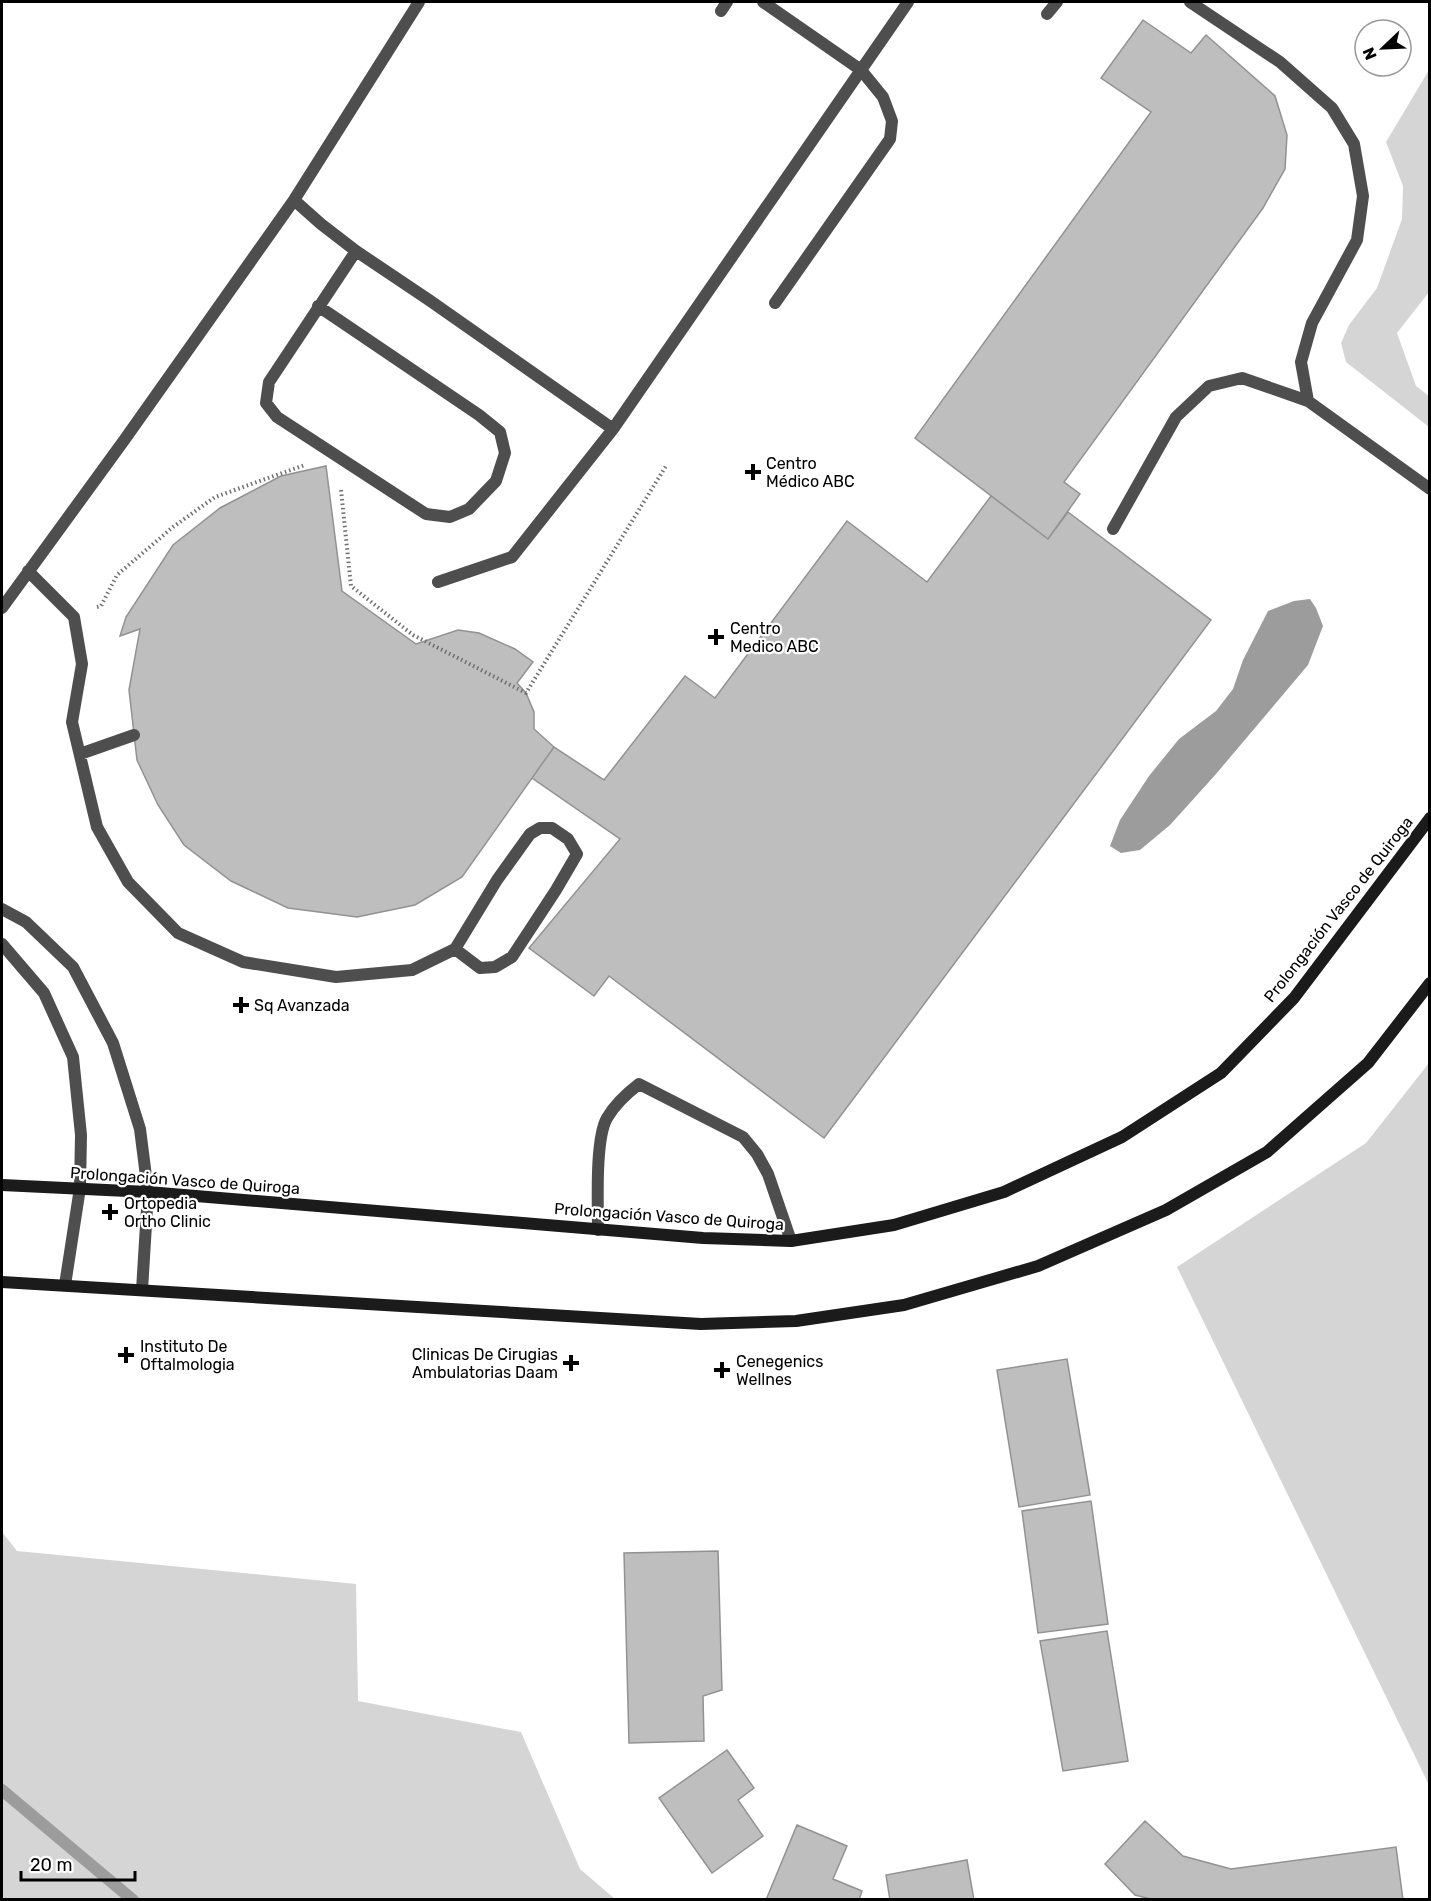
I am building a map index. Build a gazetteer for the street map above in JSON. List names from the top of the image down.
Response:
{
  "streets": {
    "street": ["Prolongación Vasco de Quiroga"]
  },
  "places": {
    "health": [
      "Centro Médico ABC",
      "Centro Medico ABC",
      "Sq Avanzada",
      "Ortopedia Ortho Clinic",
      "Instituto De Oftalmologia",
      "Clinicas De Cirugias Ambulatorias Daam",
      "Cenegenics Wellnes"
    ]
  },
  "scale_bar": "20 m",
  "north": "bottom left"
}
